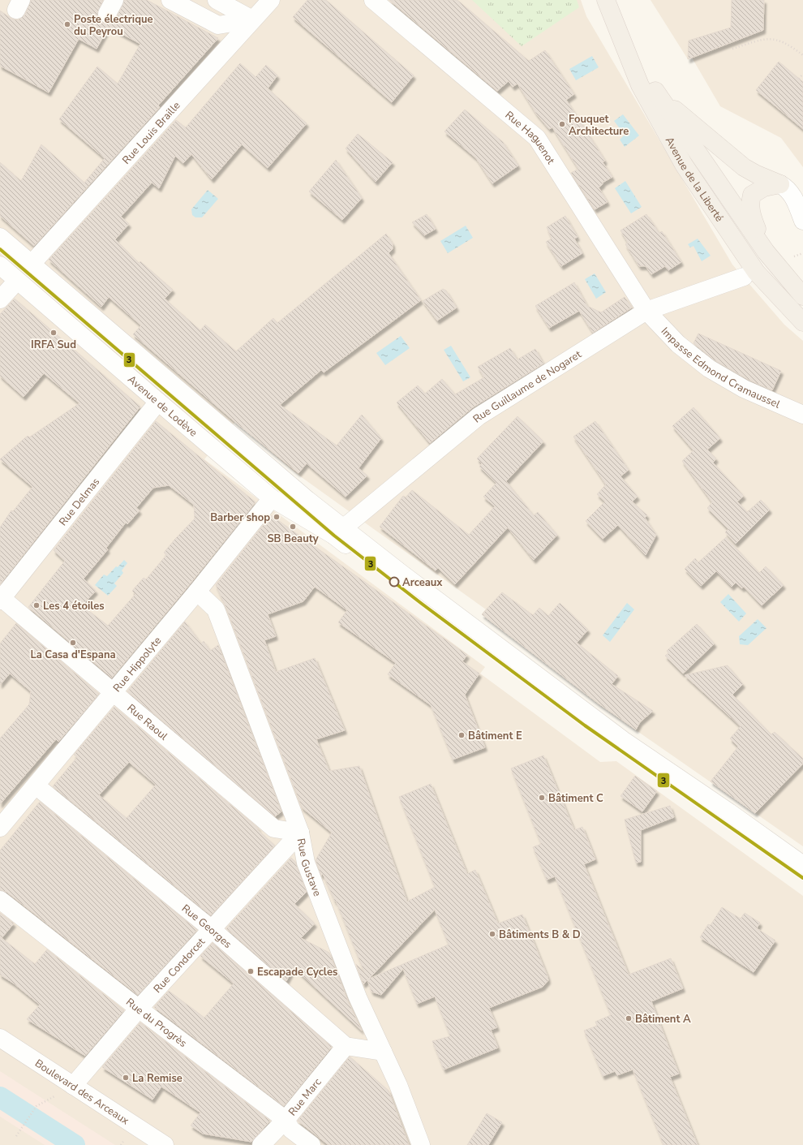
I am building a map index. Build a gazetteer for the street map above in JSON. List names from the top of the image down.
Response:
{
  "streets": {
    "main road": ["Avenue de la Liberté"],
    "street": [
      "Rue Louis Braille",
      "Rue Haguenot",
      "Impasse Edmond Cramaussel",
      "Rue Guillaume de Nogaret",
      "Avenue de Lodève",
      "Rue Delmas",
      "Rue Hippolyte",
      "Rue Raoul",
      "Rue Gustave",
      "Rue Georges",
      "Rue Condorcet",
      "Rue du Progrès",
      "Boulevard des Arceaux",
      "Rue Marc"
    ]
  },
  "crossings": [
    ["Rue Haguenot", "Impasse Edmond Cramaussel"],
    ["Rue Haguenot", "Rue Guillaume de Nogaret"],
    ["Impasse Edmond Cramaussel", "Rue Guillaume de Nogaret"],
    ["Rue Guillaume de Nogaret", "Avenue de Lodève"],
    ["Avenue de Lodève", "Rue Delmas"],
    ["Avenue de Lodève", "Rue Hippolyte"],
    ["Rue Delmas", "Rue Raoul"],
    ["Rue Hippolyte", "Rue Raoul"],
    ["Rue Hippolyte", "Rue Gustave"],
    ["Rue Hippolyte", "Rue Georges"],
    ["Rue Raoul", "Rue Gustave"],
    ["Rue Raoul", "Rue Condorcet"],
    ["Rue Gustave", "Rue Condorcet"],
    ["Rue Georges", "Rue Condorcet"],
    ["Rue Georges", "Rue Marc"],
    ["Rue Condorcet", "Rue du Progrès"],
    ["Rue Condorcet", "Boulevard des Arceaux"],
    ["Rue du Progrès", "Rue Marc"]
  ],
  "places": [
    "Poste électrique du Peyrou",
    "Fouquet Architecture",
    "IRFA Sud",
    "Barber shop",
    "SB Beauty",
    "Arceaux",
    "Les 4 étoiles",
    "La Casa d'Espana",
    "Bâtiment E",
    "Bâtiment C",
    "Bâtiments B & D",
    "Escapade Cycles",
    "Bâtiment A",
    "La Remise"
  ],
  "lines": ["transit line 3"]
}
